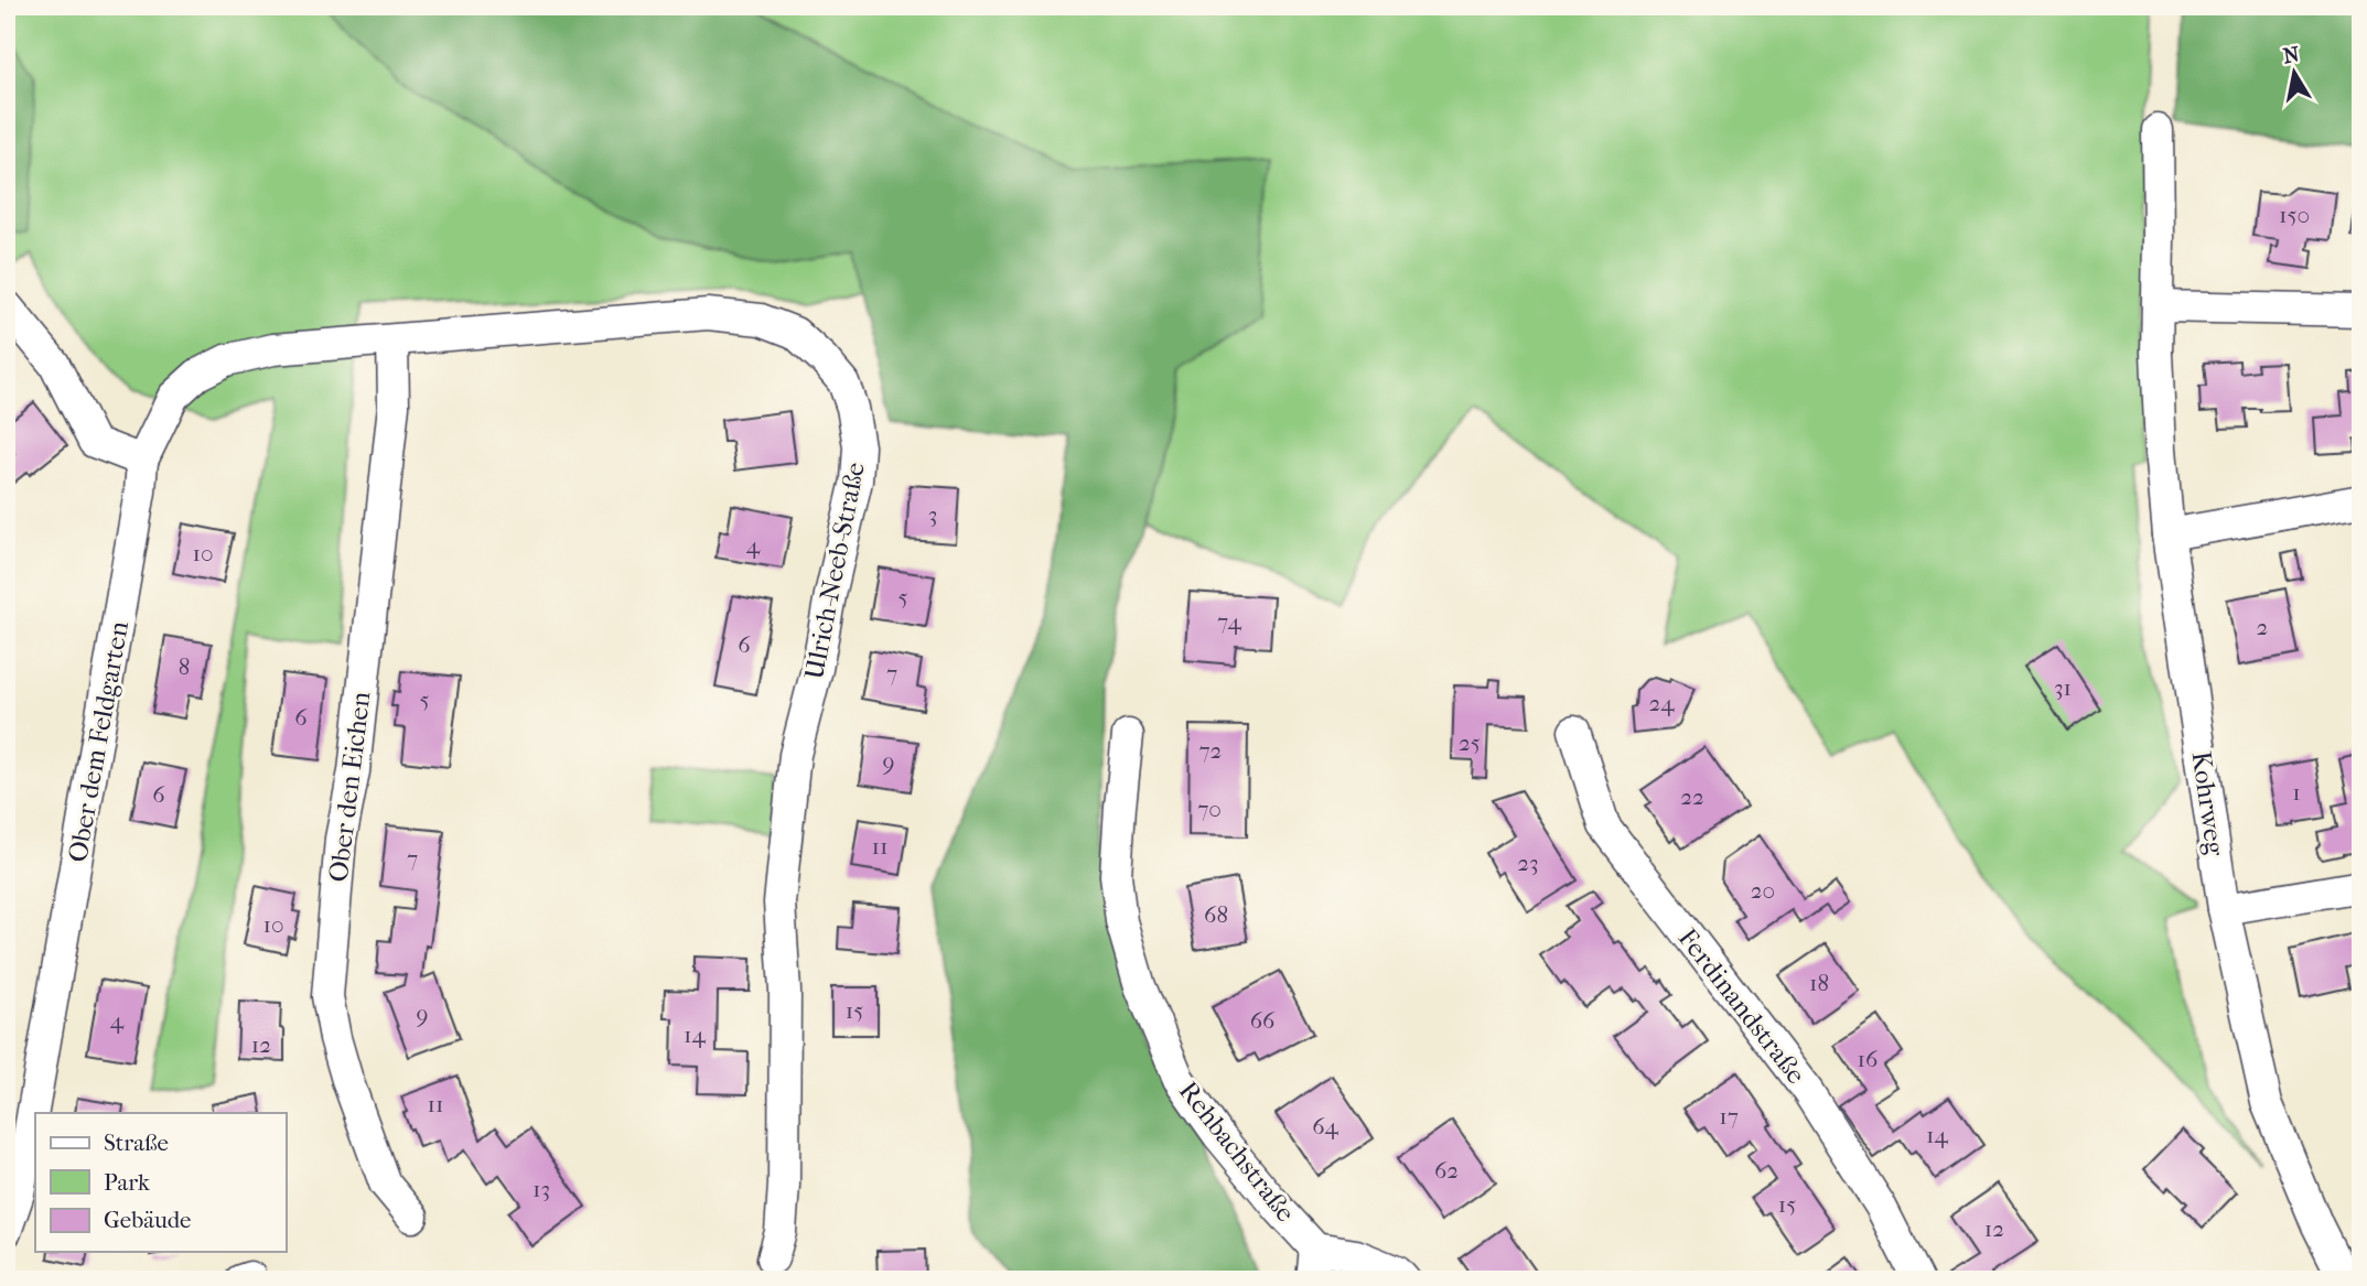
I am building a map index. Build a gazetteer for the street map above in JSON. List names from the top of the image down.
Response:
{
  "streets": {
    "street": [
      "Ulrich-Neeb-Straße",
      "Ober dem Feldgarten",
      "Ober den Eichen",
      "Kohrweg",
      "Ferdinandstraße",
      "Rehbachstraße"
    ]
  },
  "crossings": [
    ["Ulrich-Neeb-Straße", "Ober dem Feldgarten"],
    ["Ulrich-Neeb-Straße", "Ober den Eichen"]
  ],
  "house_numbers": [
    "150",
    "3",
    "4",
    "10",
    "5",
    "74",
    "2",
    "6",
    "8",
    "7",
    "31",
    "5",
    "24",
    "6",
    "25",
    "72",
    "9",
    "1",
    "6",
    "22",
    "70",
    "11",
    "7",
    "23",
    "20",
    "68",
    "10",
    "18",
    "15",
    "9",
    "4",
    "66",
    "14",
    "12",
    "16",
    "11",
    "17",
    "64",
    "14",
    "62",
    "13",
    "15",
    "12"
  ],
  "legend": ["Straße", "Park", "Gebäude"],
  "north": "top"
}
